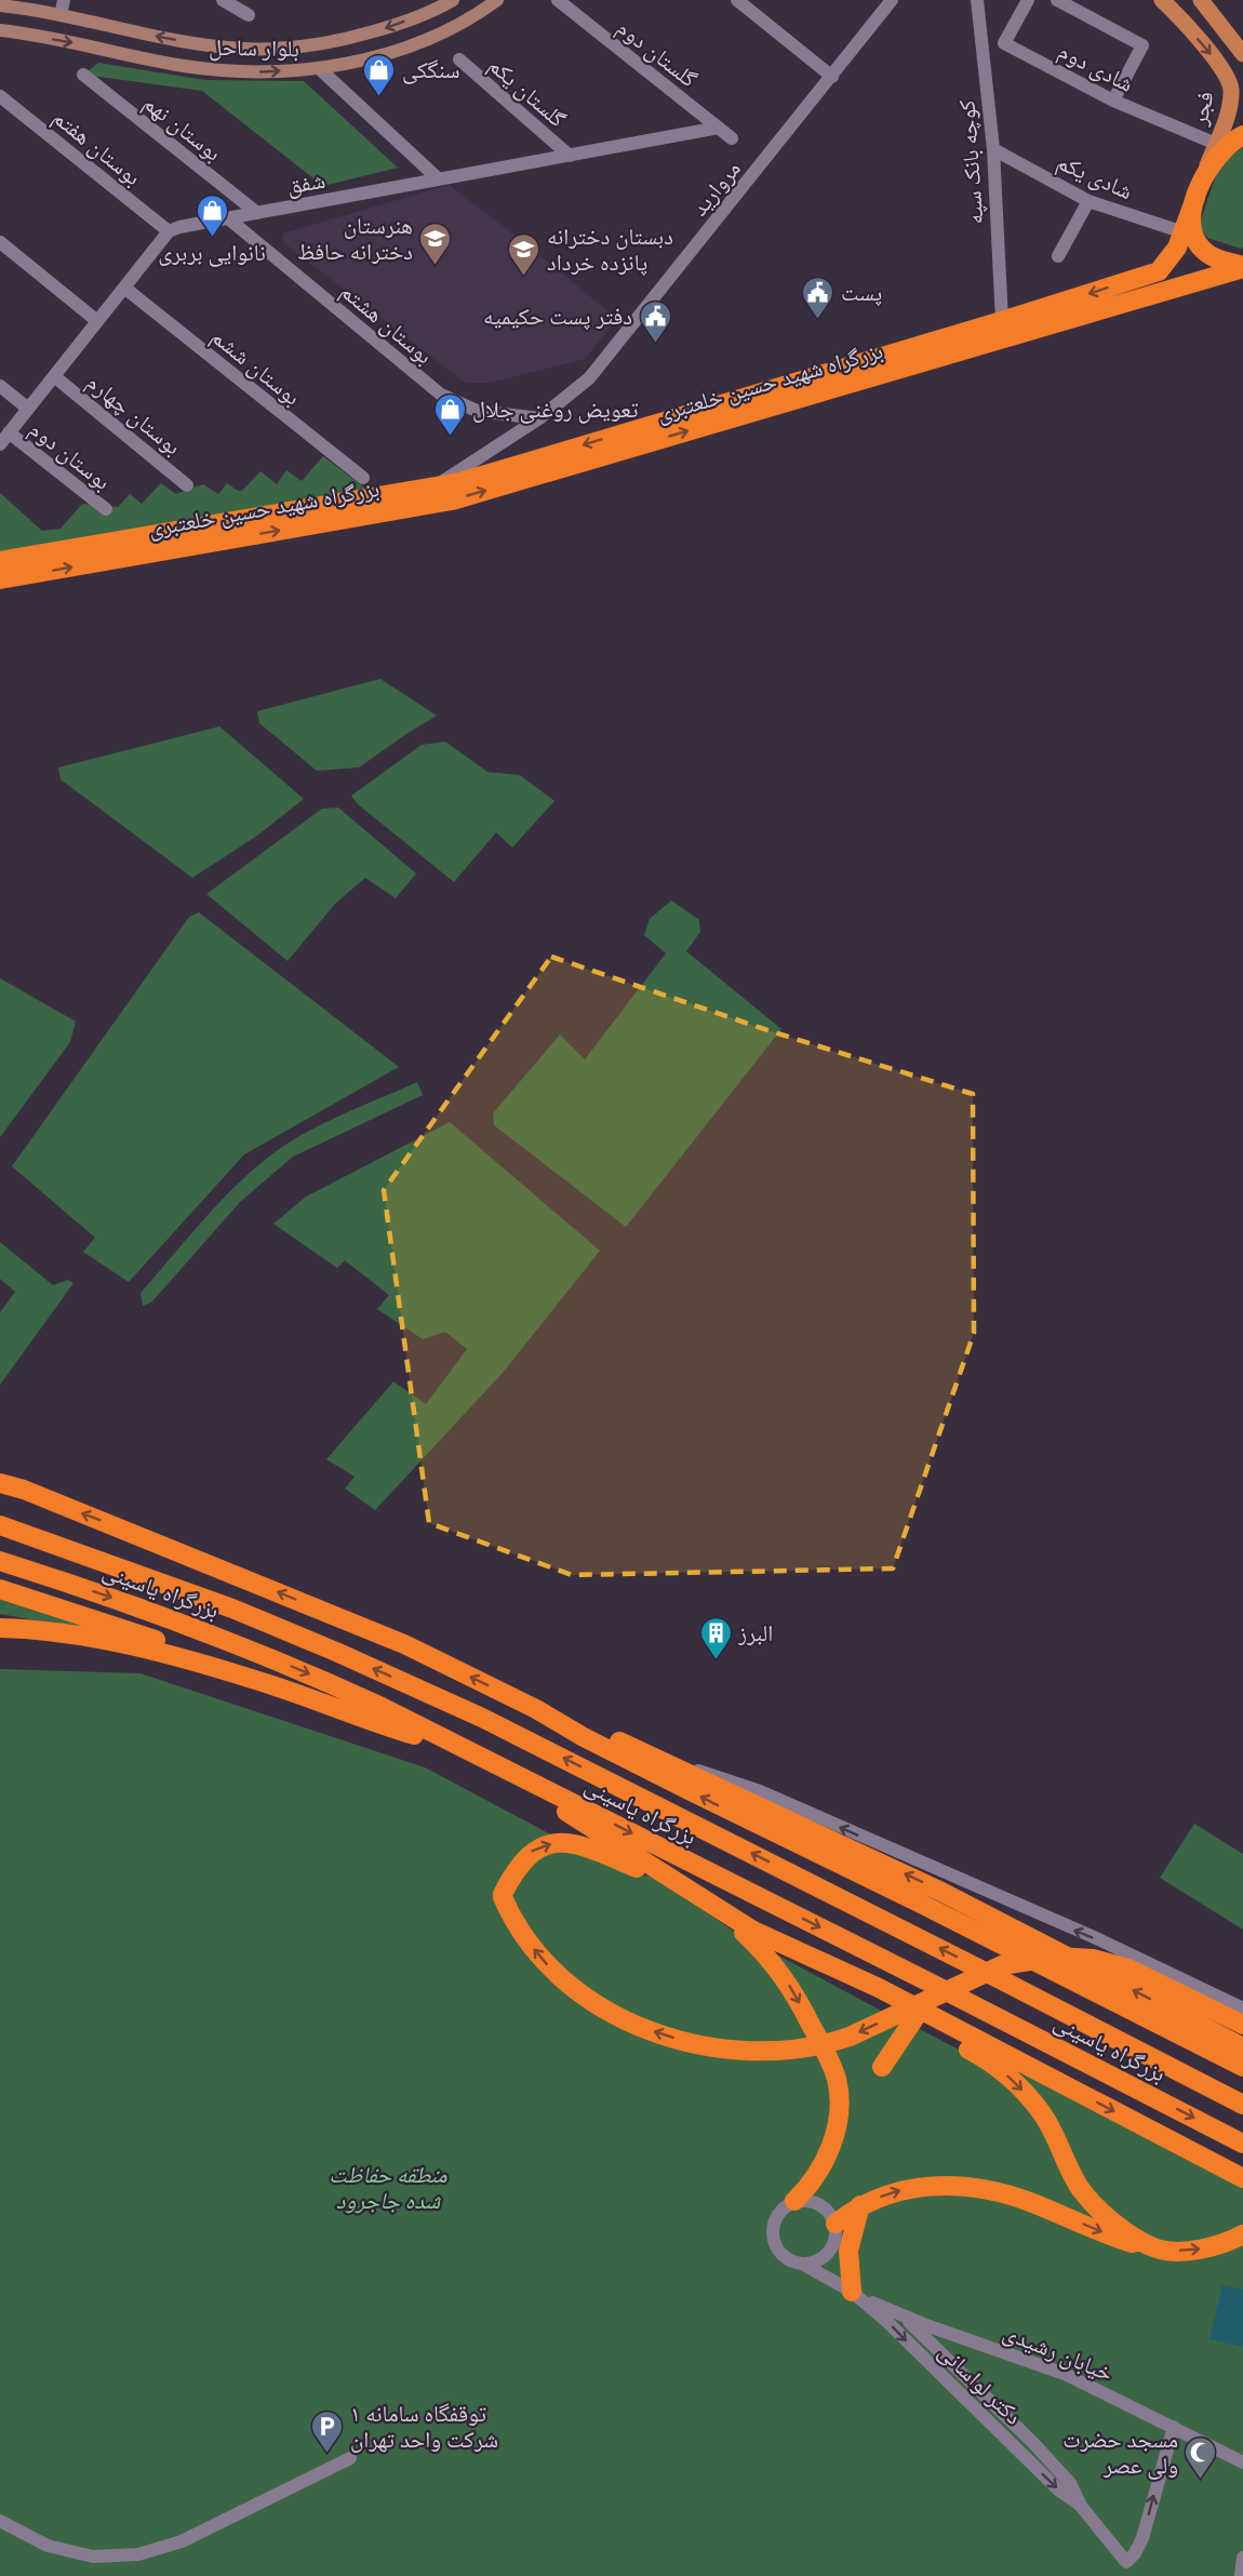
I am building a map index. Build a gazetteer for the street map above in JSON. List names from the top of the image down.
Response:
{
  "streets": {
    "highway": ["بزرگراه شهید حسین خلعتبری", "بزرگراه یاسینی"],
    "main road": ["بلوار ساحل", "فجر"],
    "street": [
      "گلستان دوم",
      "شادی دوم",
      "گلستان یکم",
      "بوستان نهم",
      "بوستان هفتم",
      "کوچه بانک سپه",
      "شادی یکم",
      "شفق",
      "مروارید",
      "بوستان هشتم",
      "بوستان ششم",
      "بوستان چهارم",
      "بوستان دوم",
      "خیابان رشیدی",
      "دکتر لواسانی"
    ]
  },
  "crossings": [
    ["گلستان دوم", "شفق"],
    ["شادی دوم", "فجر"],
    ["گلستان یکم", "شفق"],
    ["بوستان نهم", "شفق"],
    ["بوستان هفتم", "شفق"],
    ["کوچه بانک سپه", "شادی یکم"],
    ["کوچه بانک سپه", "بزرگراه شهید حسین خلعتبری"],
    ["شادی یکم", "بزرگراه شهید حسین خلعتبری"],
    ["شفق", "بوستان هشتم"],
    ["مروارید", "بوستان هشتم"],
    ["مروارید", "بزرگراه شهید حسین خلعتبری"],
    ["خیابان رشیدی", "دکتر لواسانی"]
  ],
  "parks": ["منطقه حفاظت شده جاجرود"],
  "places": {
    "shop": ["سنگکی", "نانوایی بربری", "تعویض روغنی جلال"],
    "school or university": ["هنرستان دخترانه حافظ", "دبستان دخترانه پانزده خرداد"],
    "public building": ["پست", "دفتر پست حکیمیه"],
    "building": ["البرز"],
    "parking": ["توقفگاه سامانه ۱ شرکت واحد تهران"],
    "mosque": ["مسجد حضرت ولی عصر"]
  }
}
